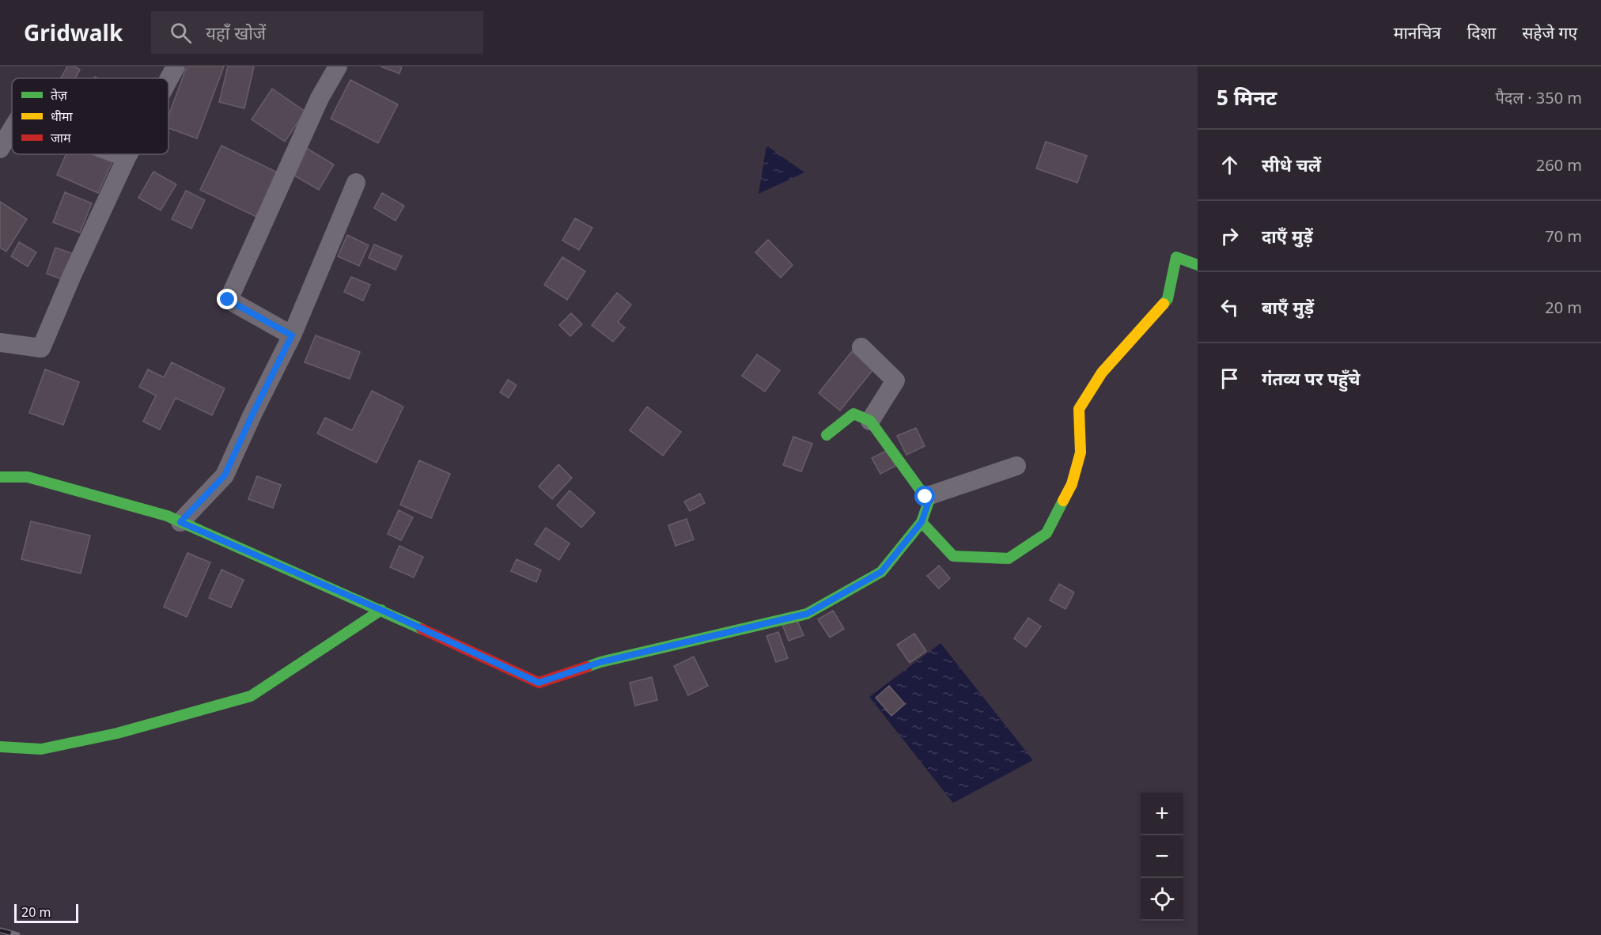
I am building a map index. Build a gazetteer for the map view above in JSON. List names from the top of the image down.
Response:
{
  "legend": ["तेज़", "धीमा", "जाम"],
  "scale_bar": "20 m",
  "page": {
    "header": "Gridwalk",
    "search": "यहाँ खोजें",
    "nav": ["मानचित्र", "दिशा", "सहेजे गए"],
    "heading": ["5 मिनट", "पैदल · 350 m"],
    "list": [
      ["सीधे चलें", "260 m"],
      ["दाएँ मुड़ें", "70 m"],
      ["बाएँ मुड़ें", "20 m"],
      "गंतव्य पर पहुँचे"
    ],
    "map_buttons": ["+", "−"],
    "scale": "20 m"
  }
}
